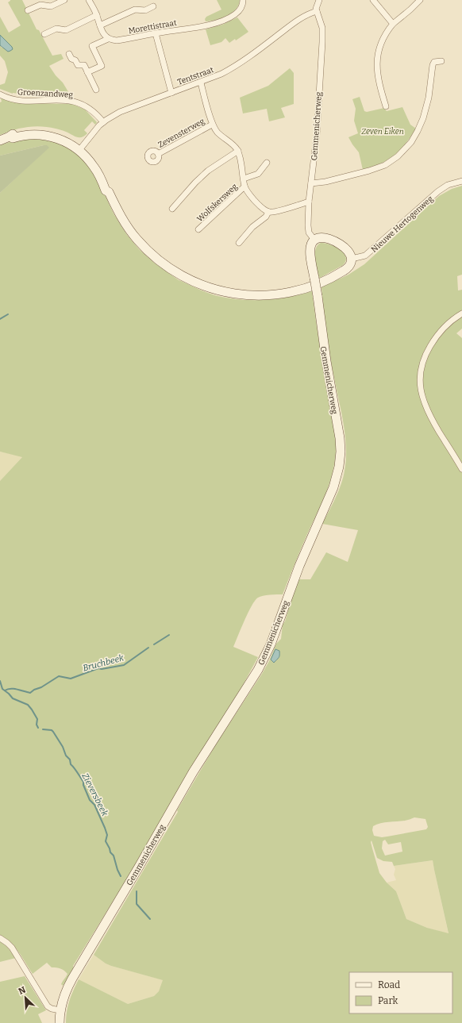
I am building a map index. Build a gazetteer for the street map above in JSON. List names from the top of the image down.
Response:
{
  "streets": {
    "main road": ["Gemmenicherweg"],
    "street": [
      "Morettistraat",
      "Tentstraat",
      "Groenzandweg",
      "Zevensterweg",
      "Wolfskersweg",
      "Nieuwe Hertogenweg"
    ]
  },
  "crossings": [
    ["Tentstraat", "Groenzandweg"],
    ["Tentstraat", "Gemmenicherweg"]
  ],
  "water": ["Bruchbeek", "Zieversbeek"],
  "parks": ["Zeven Eiken"],
  "legend": ["Road", "Park"],
  "north": "top left"
}
